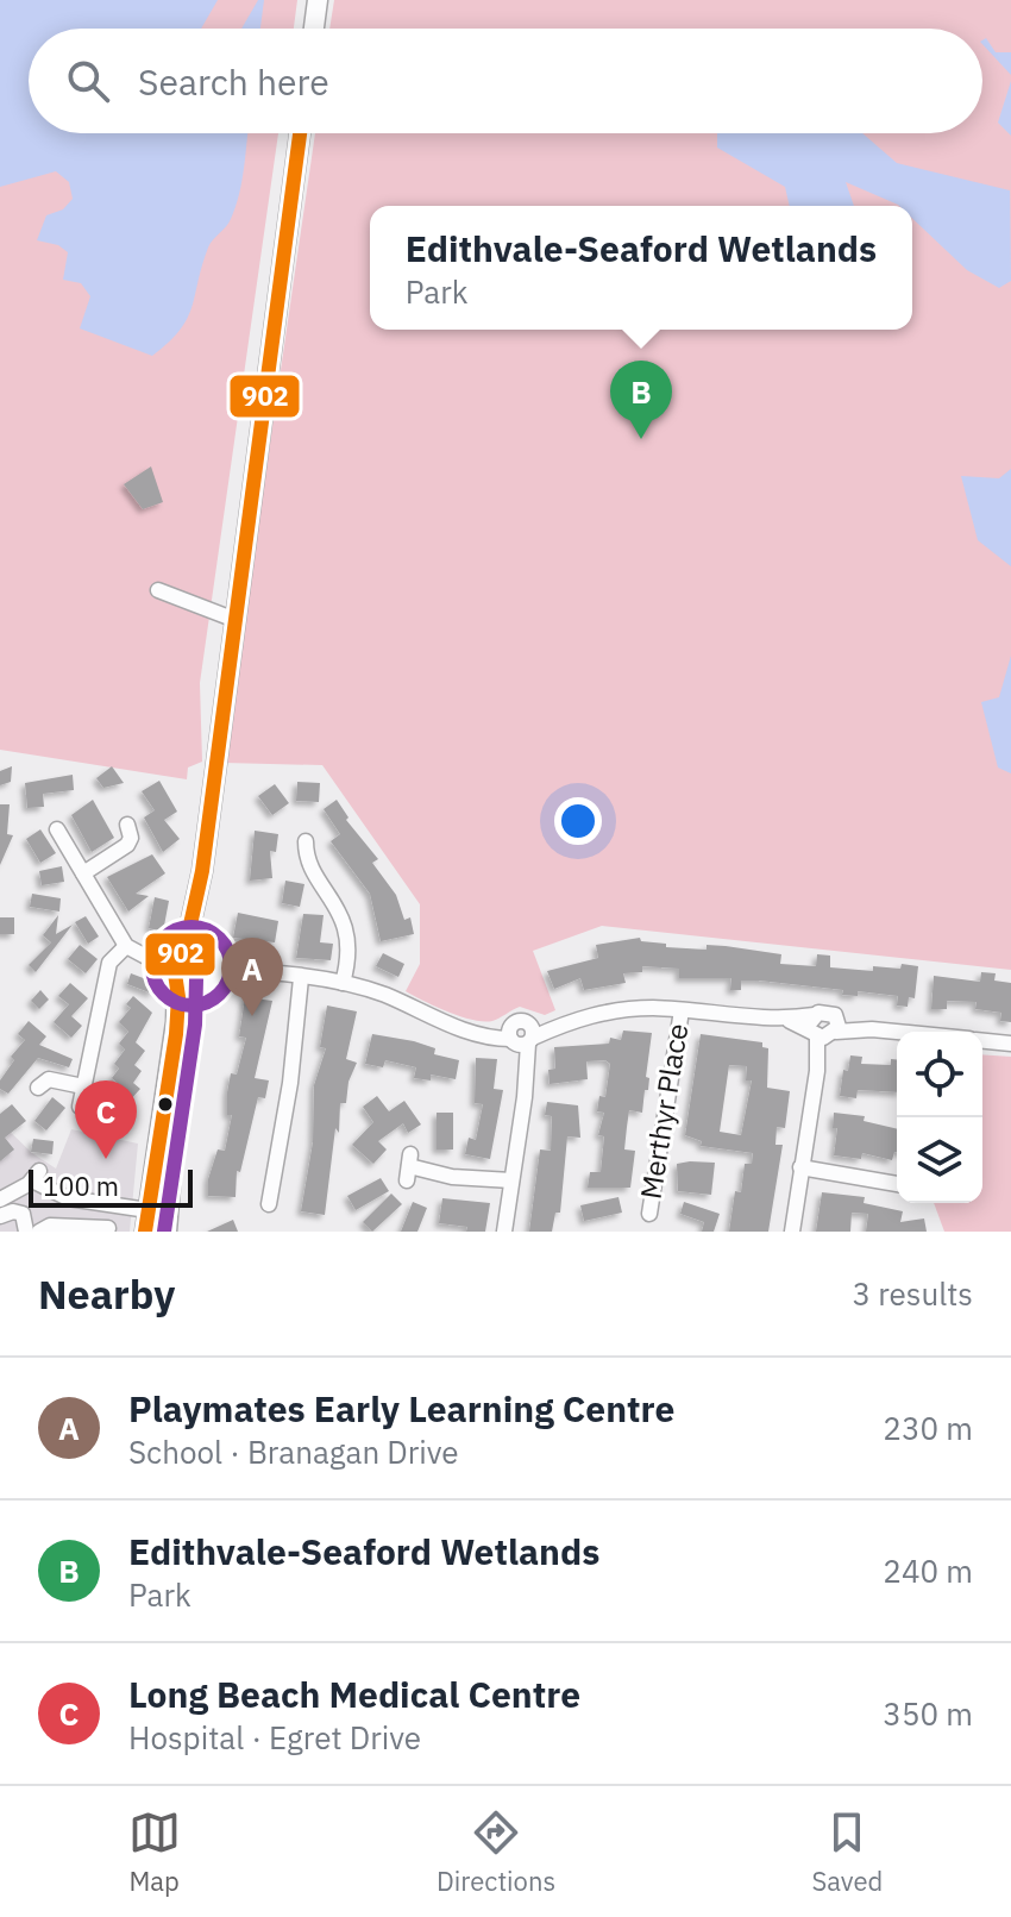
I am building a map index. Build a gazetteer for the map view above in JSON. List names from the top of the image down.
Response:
{
  "streets": {
    "street": ["Merthyr Place"]
  },
  "lines": ["transit line 902"],
  "scale_bar": "100 m",
  "page": {
    "search": "Search here",
    "popup": ["Edithvale-Seaford Wetlands", "Park"],
    "pins": ["B", "A", "C"],
    "scale": "100 m",
    "heading": ["Nearby", "3 results"],
    "list": [
      {
        "mark": "A",
        "name": "Playmates Early Learning Centre",
        "note": "School · Branagan Drive",
        "value": "230 m"
      },
      {
        "mark": "B",
        "name": "Edithvale-Seaford Wetlands",
        "note": "Park",
        "value": "240 m"
      },
      {
        "mark": "C",
        "name": "Long Beach Medical Centre",
        "note": "Hospital · Egret Drive",
        "value": "350 m"
      }
    ],
    "nav": ["Map", "Directions", "Saved"]
  }
}
